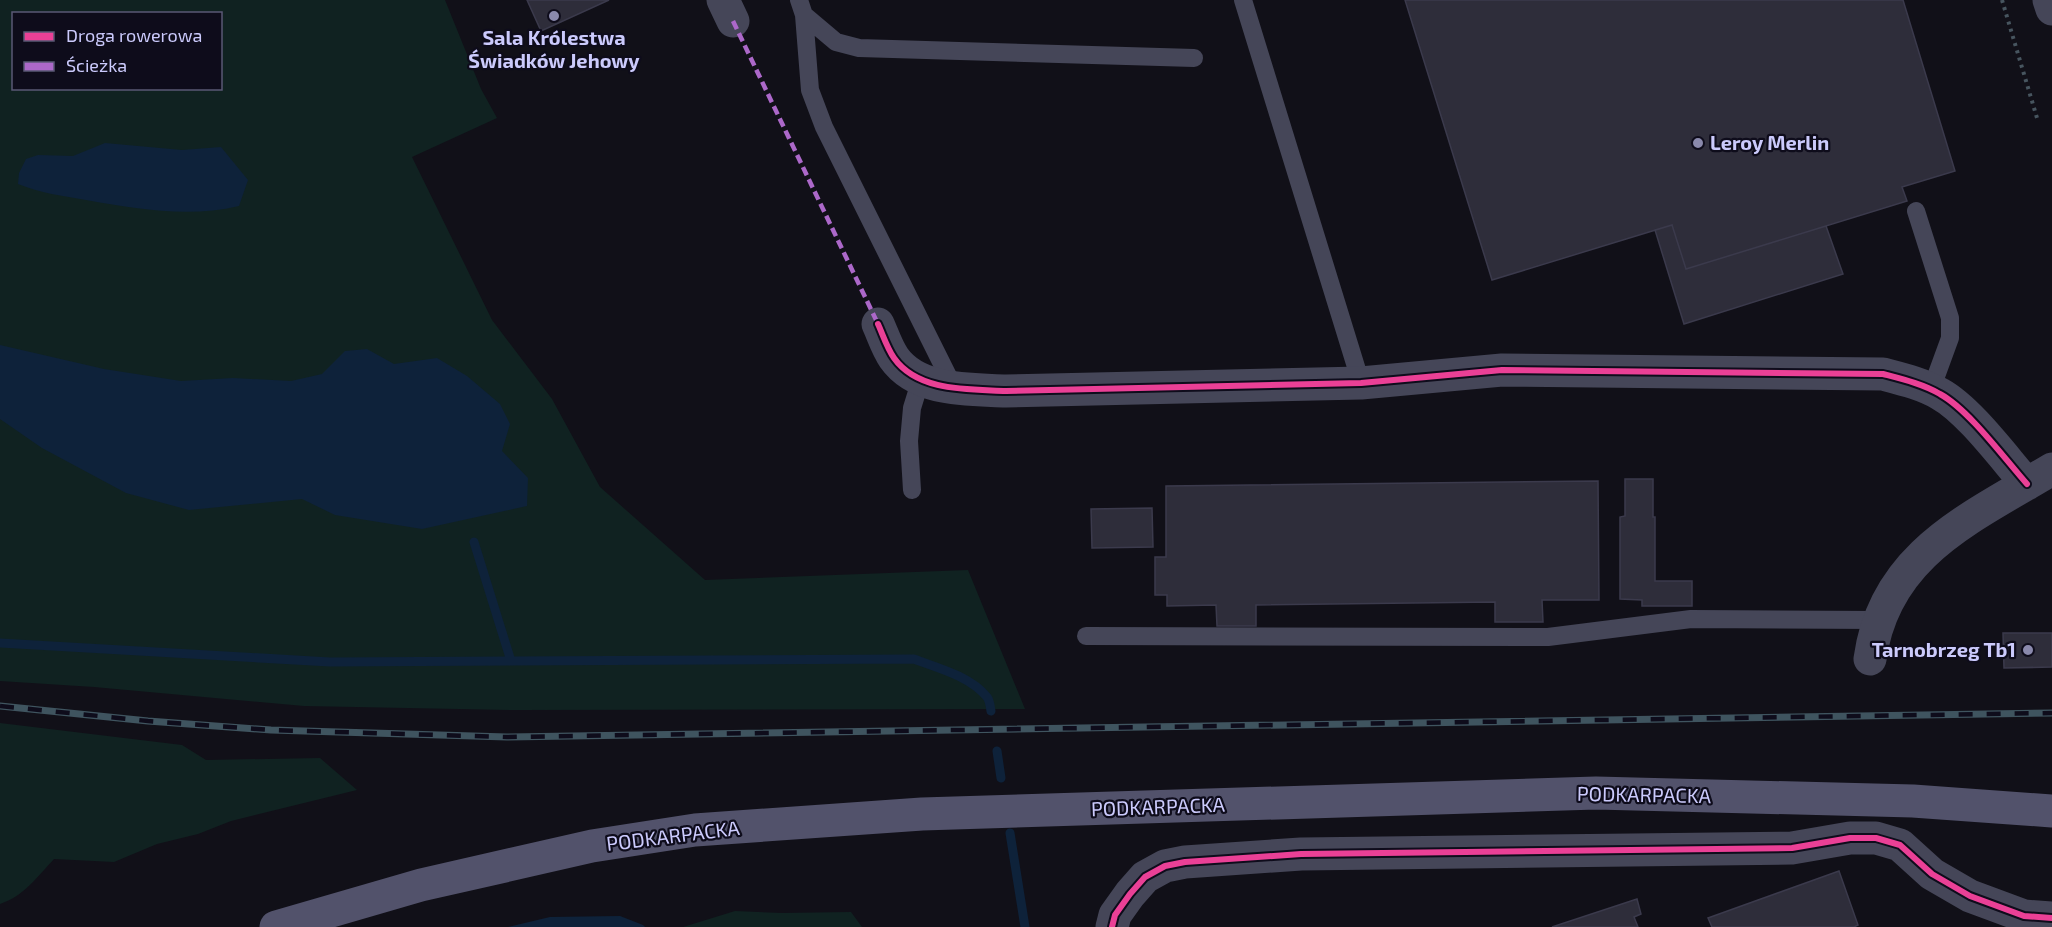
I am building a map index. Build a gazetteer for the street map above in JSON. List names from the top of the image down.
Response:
{
  "streets": {
    "main road": ["PODKARPACKA"]
  },
  "places": ["Sala Królestwa Świadków Jehowy", "Leroy Merlin", "Tarnobrzeg Tb1"],
  "legend": ["Droga rowerowa", "Ścieżka"]
}
